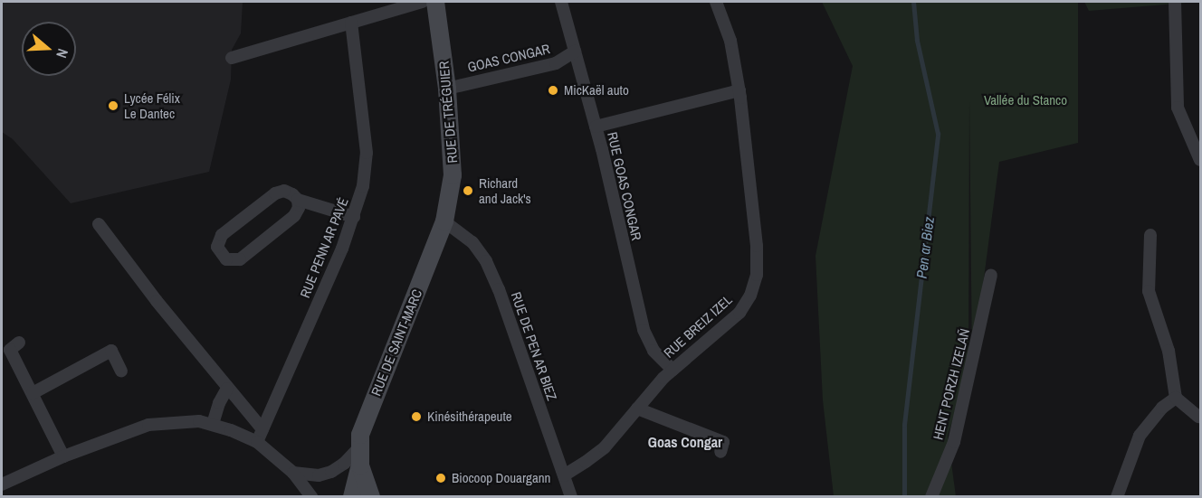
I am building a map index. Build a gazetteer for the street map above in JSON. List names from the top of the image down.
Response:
{
  "streets": {
    "main road": ["RUE DE TRÉGUIER", "RUE DE SAINT-MARC"],
    "street": [
      "GOAS CONGAR",
      "RUE GOAS CONGAR",
      "RUE PENN AR PAVÉ",
      "RUE BREIZ IZEL",
      "RUE DE PEN AR BIEZ",
      "HENT PORZH IZELAÑ"
    ]
  },
  "crossings": [
    ["GOAS CONGAR", "RUE DE TRÉGUIER"],
    ["GOAS CONGAR", "RUE GOAS CONGAR"],
    ["RUE DE TRÉGUIER", "RUE DE SAINT-MARC"],
    ["RUE DE TRÉGUIER", "RUE DE PEN AR BIEZ"],
    ["RUE GOAS CONGAR", "RUE BREIZ IZEL"],
    ["RUE BREIZ IZEL", "RUE DE PEN AR BIEZ"],
    ["RUE DE SAINT-MARC", "RUE DE PEN AR BIEZ"]
  ],
  "districts": ["Goas Congar"],
  "water": ["Pen ar Biez"],
  "parks": ["Vallée du Stanco"],
  "places": [
    "MicKaël auto",
    "Lycée Félix Le Dantec",
    "Richard and Jack's",
    "Kinésithérapeute",
    "Biocoop Douargann"
  ],
  "north": "right"
}
